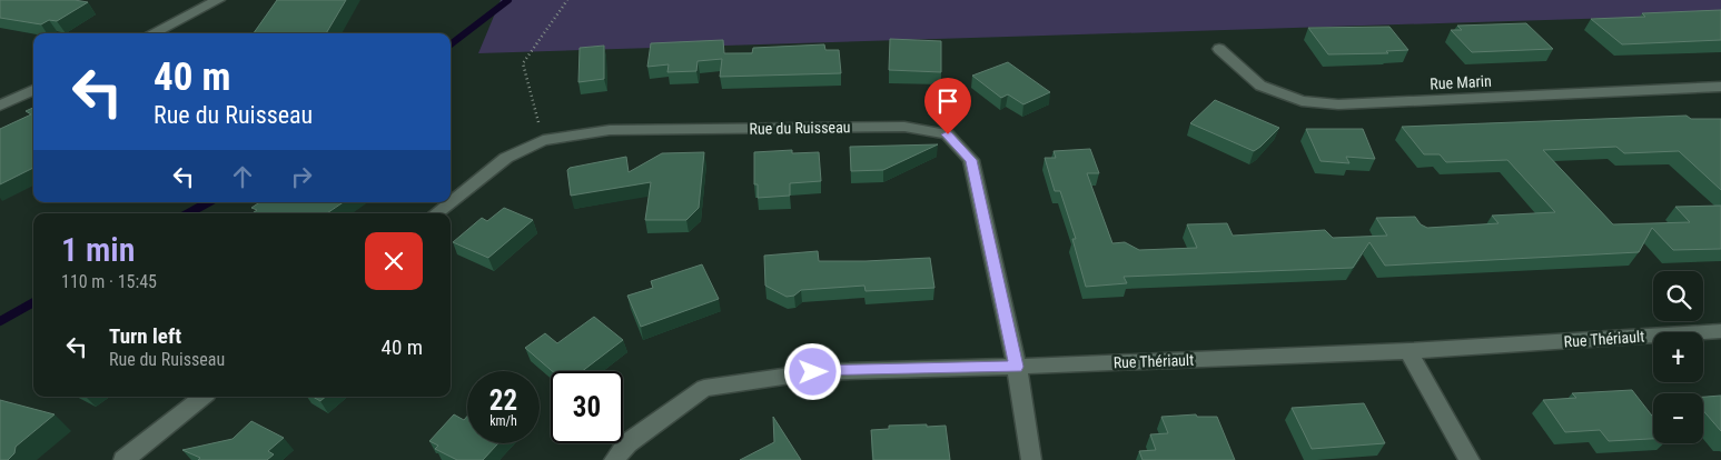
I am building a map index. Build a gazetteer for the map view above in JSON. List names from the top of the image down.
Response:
{
  "streets": {
    "street": ["Rue Marin", "Rue du Ruisseau", "Rue Thériault"]
  },
  "crossings": [
    ["Rue du Ruisseau", "Rue Thériault"]
  ],
  "page": {
    "turn": ["40 m", "Rue du Ruisseau"],
    "heading": ["1 min", "110 m · 15:45"],
    "map_buttons": ["+", "−"],
    "list": [
      {
        "name": "Turn left",
        "note": "Rue du Ruisseau",
        "value": "40 m"
      }
    ],
    "speed": "22 km/h",
    "limit": "30"
  }
}
